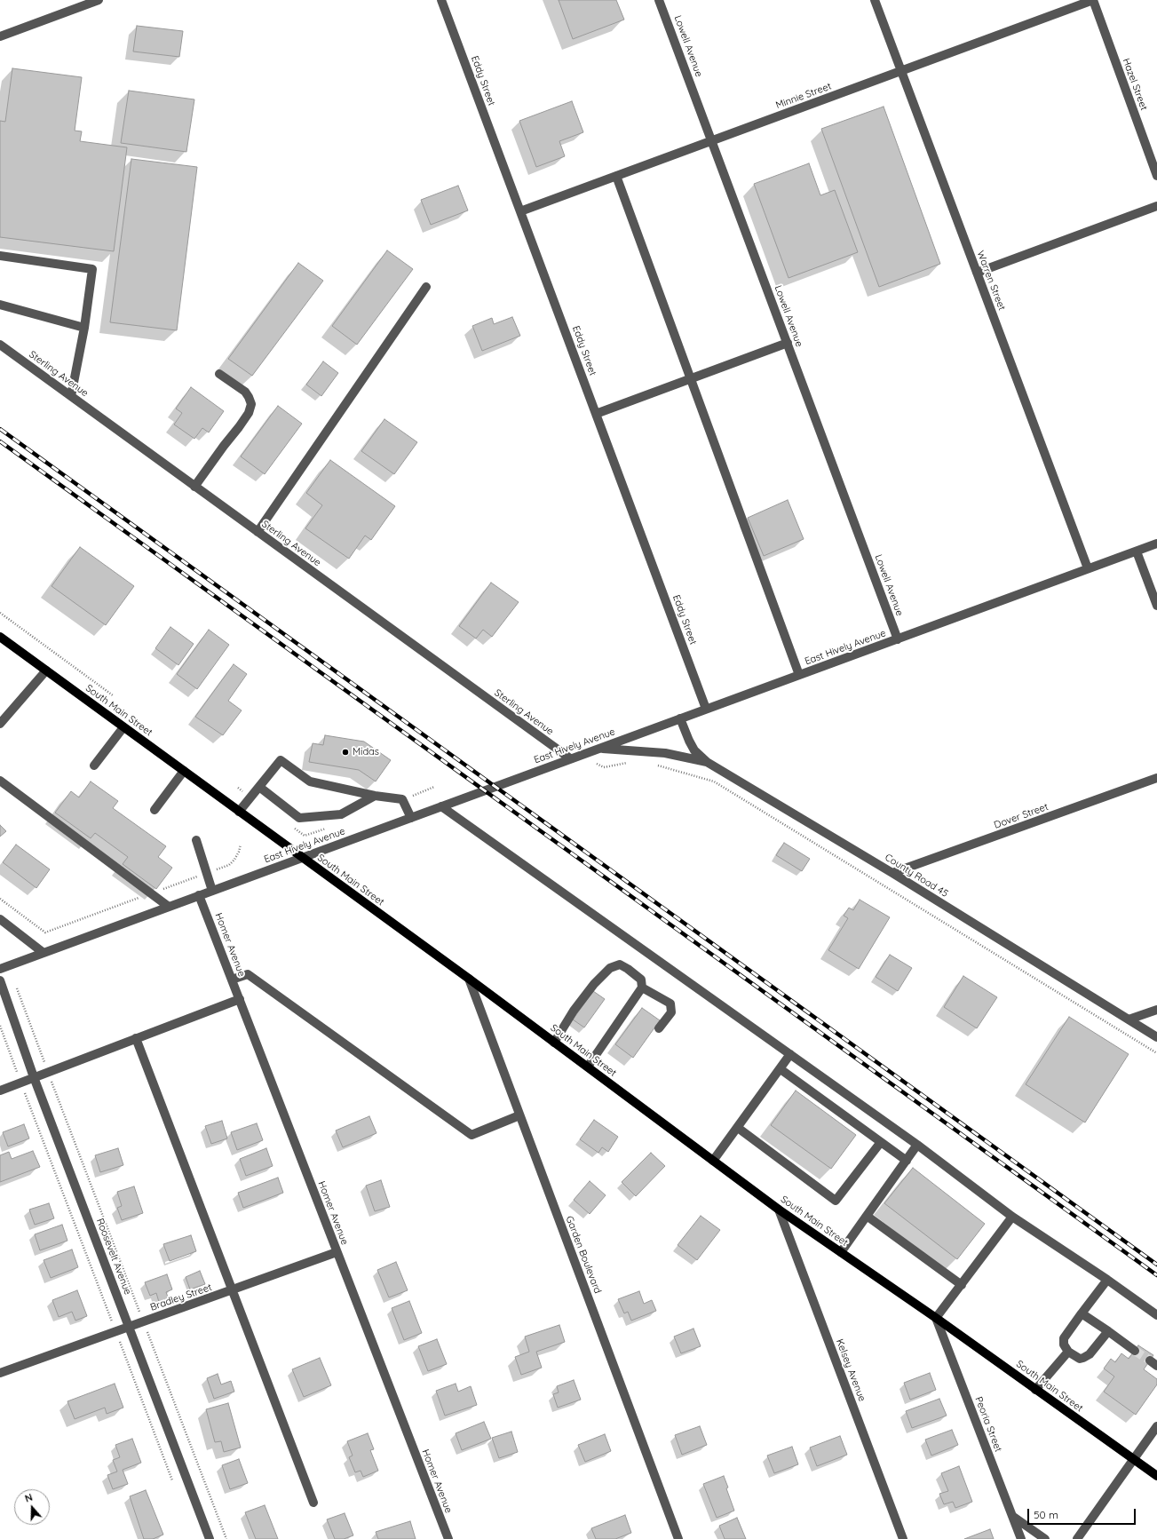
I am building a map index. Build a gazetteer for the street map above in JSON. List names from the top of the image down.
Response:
{
  "streets": {
    "main road": ["South Main Street"],
    "street": [
      "Lowell Avenue",
      "Eddy Street",
      "Hazel Street",
      "Minnie Street",
      "Warren Street",
      "Sterling Avenue",
      "East Hively Avenue",
      "Dover Street",
      "County Road 45",
      "Homer Avenue",
      "Garden Boulevard",
      "Roosevelt Avenue",
      "Bradley Street",
      "Kelsey Avenue",
      "Peoria Street"
    ]
  },
  "crossings": [
    ["Lowell Avenue", "Minnie Street"],
    ["Lowell Avenue", "East Hively Avenue"],
    ["Eddy Street", "Minnie Street"],
    ["Eddy Street", "East Hively Avenue"],
    ["Hazel Street", "Minnie Street"],
    ["Minnie Street", "Warren Street"],
    ["Warren Street", "East Hively Avenue"],
    ["Sterling Avenue", "East Hively Avenue"],
    ["East Hively Avenue", "South Main Street"],
    ["East Hively Avenue", "County Road 45"],
    ["East Hively Avenue", "Homer Avenue"],
    ["South Main Street", "Garden Boulevard"],
    ["South Main Street", "Kelsey Avenue"],
    ["South Main Street", "Peoria Street"],
    ["Dover Street", "County Road 45"],
    ["Homer Avenue", "Bradley Street"],
    ["Roosevelt Avenue", "Bradley Street"]
  ],
  "places": ["Midas"],
  "scale_bar": "50 m",
  "north": "top"
}
